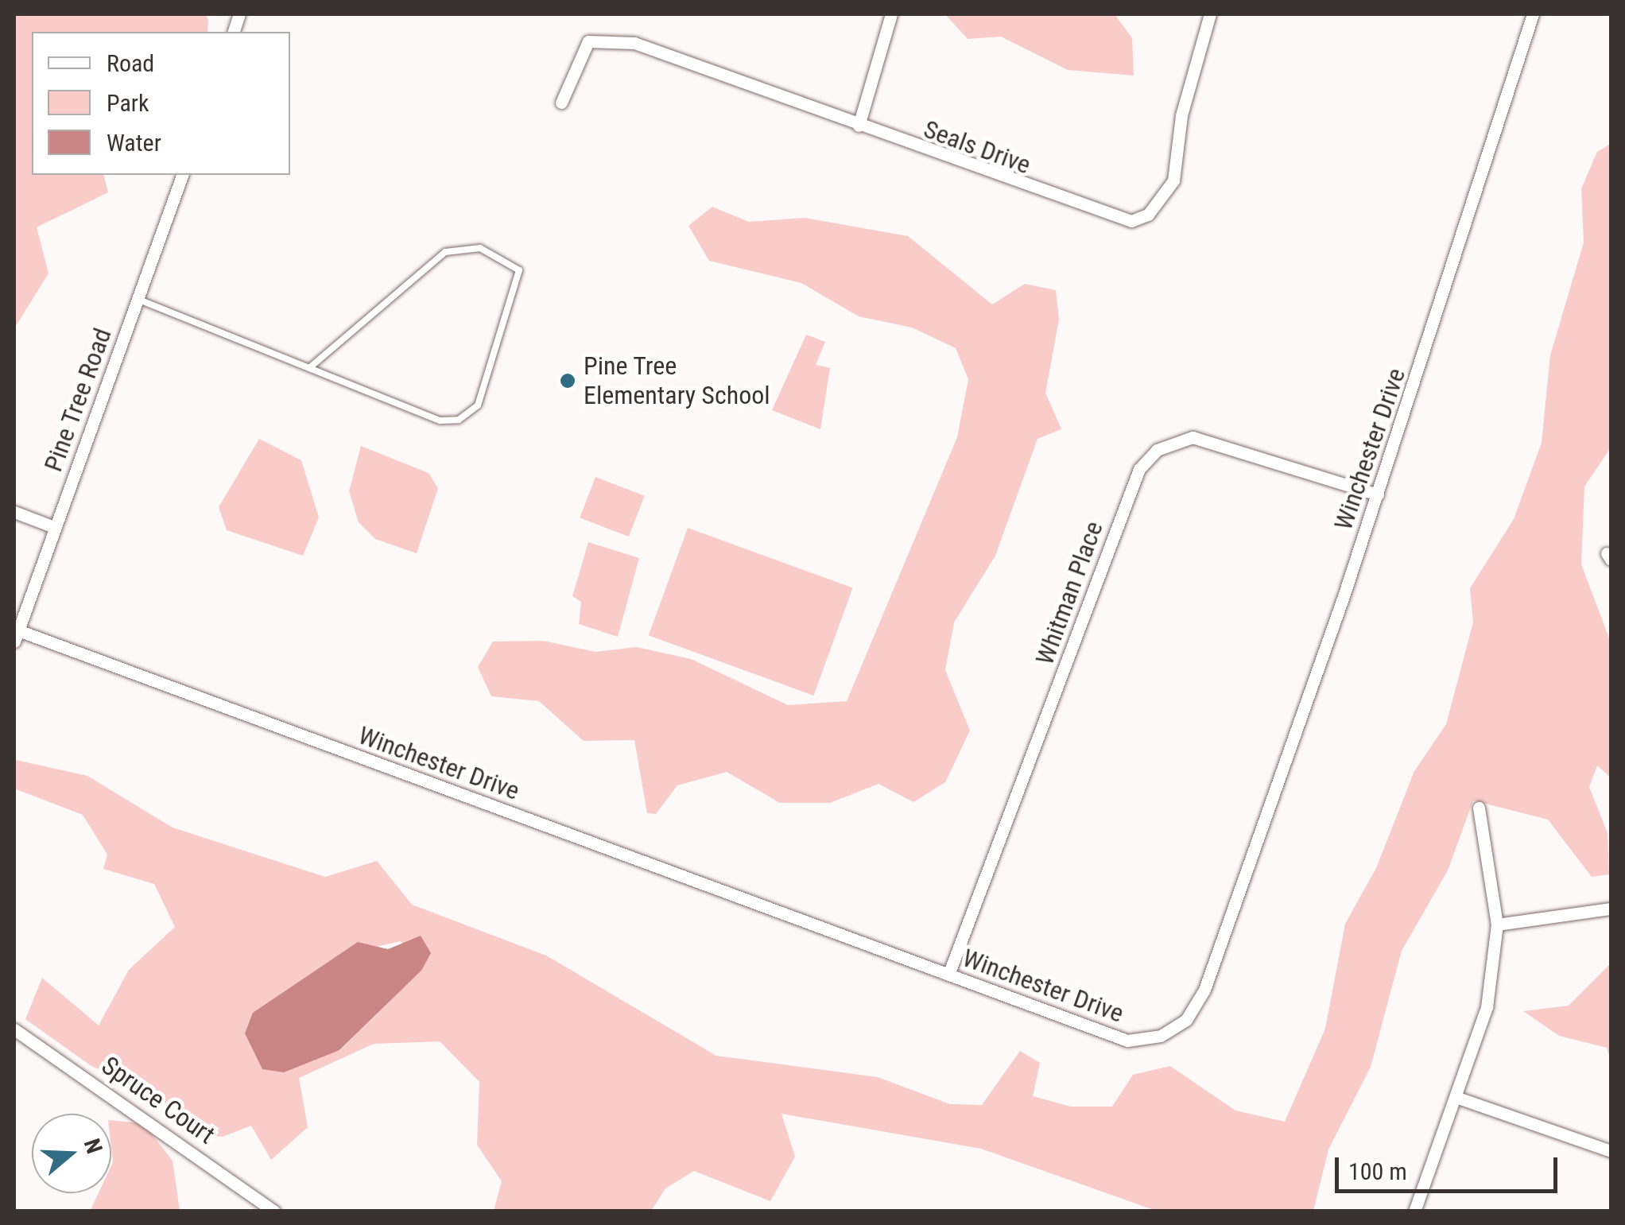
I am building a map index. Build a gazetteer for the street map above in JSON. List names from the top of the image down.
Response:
{
  "streets": {
    "street": [
      "Seals Drive",
      "Pine Tree Road",
      "Winchester Drive",
      "Whitman Place",
      "Spruce Court"
    ]
  },
  "crossings": [
    ["Pine Tree Road", "Winchester Drive"],
    ["Winchester Drive", "Whitman Place"]
  ],
  "places": ["Pine Tree Elementary School"],
  "legend": ["Road", "Park", "Water"],
  "scale_bar": "100 m",
  "north": "right"
}
